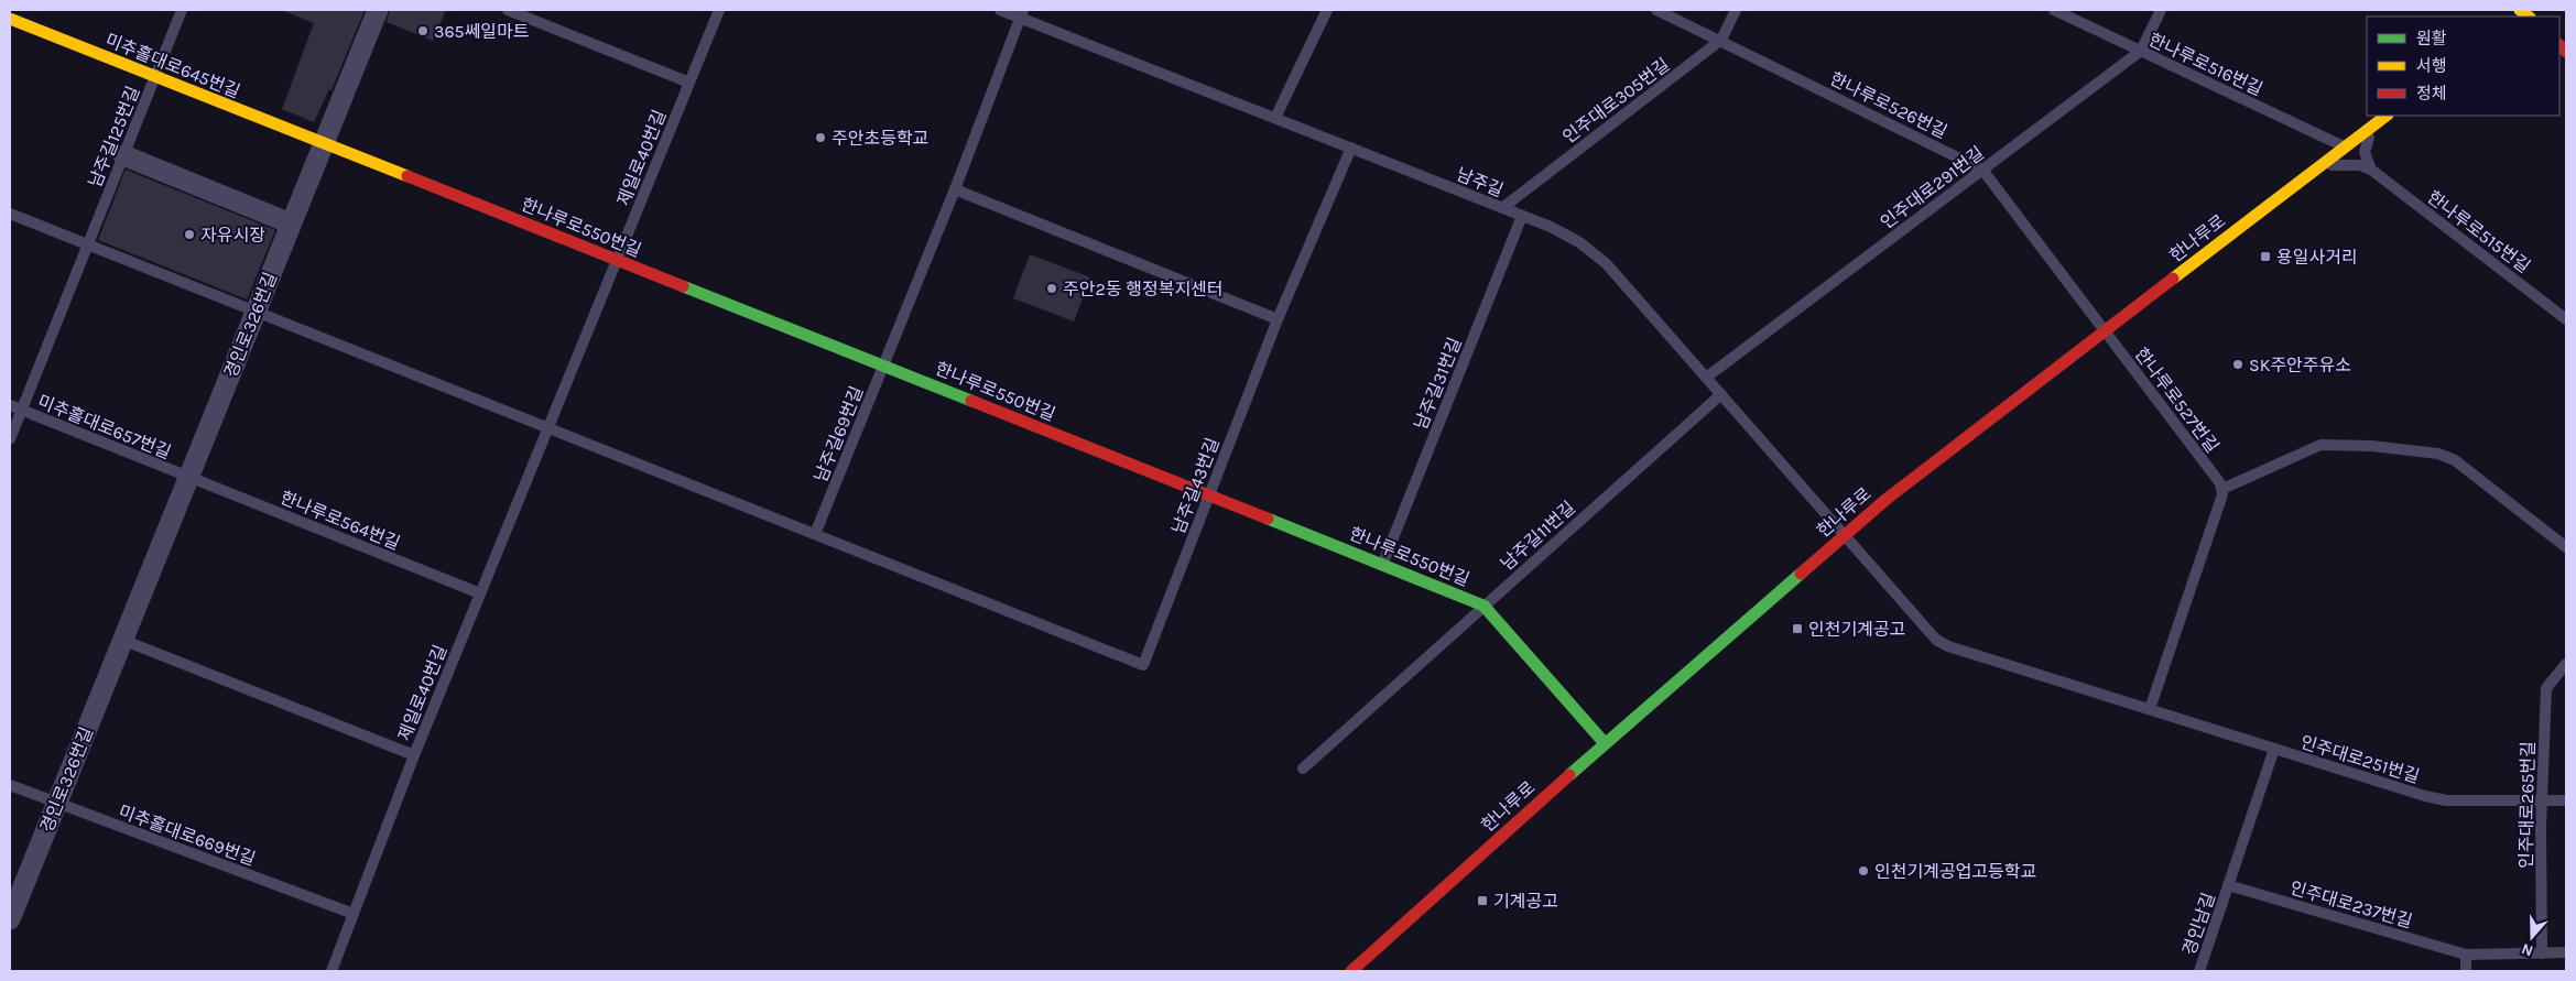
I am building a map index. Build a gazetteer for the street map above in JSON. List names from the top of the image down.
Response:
{
  "streets": {
    "street": [
      "미추홀대로645번길",
      "한나루로550번길",
      "한나루로",
      "경인로326번길"
    ],
    "lane": [
      "한나루로516번길",
      "인주대로305번길",
      "한나루로526번길",
      "남주길125번길",
      "제일로40번길",
      "남주길",
      "인주대로291번길",
      "한나루로515번길",
      "남주길31번길",
      "한나루로527번길",
      "미추홀대로657번길",
      "남주길69번길",
      "남주길43번길",
      "한나루로564번길",
      "남주길11번길",
      "인주대로251번길",
      "인주대로265번길",
      "미추홀대로669번길",
      "인주대로237번길",
      "경인남길"
    ]
  },
  "crossings": [
    ["한나루로516번길", "인주대로291번길"],
    ["한나루로516번길", "한나루로"],
    ["미추홀대로645번길", "남주길125번길"],
    ["미추홀대로645번길", "한나루로550번길"],
    ["미추홀대로645번길", "경인로326번길"],
    ["인주대로305번길", "한나루로526번길"],
    ["인주대로305번길", "남주길"],
    ["한나루로526번길", "인주대로291번길"],
    ["한나루로526번길", "한나루로"],
    ["한나루로526번길", "한나루로527번길"],
    ["남주길125번길", "미추홀대로657번길"],
    ["제일로40번길", "한나루로550번길"],
    ["제일로40번길", "한나루로564번길"],
    ["제일로40번길", "미추홀대로669번길"],
    ["남주길", "인주대로291번길"],
    ["남주길", "한나루로"],
    ["남주길", "남주길31번길"],
    ["남주길", "남주길69번길"],
    ["남주길", "남주길43번길"],
    ["남주길", "남주길11번길"],
    ["남주길", "인주대로251번길"],
    ["한나루로550번길", "한나루로"],
    ["한나루로550번길", "경인로326번길"],
    ["한나루로550번길", "남주길31번길"],
    ["한나루로550번길", "남주길69번길"],
    ["한나루로550번길", "남주길43번길"],
    ["한나루로550번길", "남주길11번길"],
    ["한나루로", "한나루로527번길"],
    ["한나루로", "인주대로251번길"],
    ["경인로326번길", "미추홀대로657번길"],
    ["경인로326번길", "한나루로564번길"],
    ["경인로326번길", "미추홀대로669번길"],
    ["미추홀대로657번길", "한나루로564번길"],
    ["남주길69번길", "남주길43번길"],
    ["인주대로251번길", "인주대로265번길"],
    ["인주대로251번길", "경인남길"],
    ["인주대로265번길", "인주대로237번길"],
    ["인주대로237번길", "경인남길"]
  ],
  "places": {
    "other": [
      "365쎄일마트",
      "주안초등학교",
      "자유시장",
      "주안2동 행정복지센터",
      "SK주안주유소",
      "인천기계공업고등학교"
    ],
    "transit": ["용일사거리", "인천기계공고", "기계공고"]
  },
  "legend": ["원활", "서행", "정체"],
  "north": "bottom"
}
